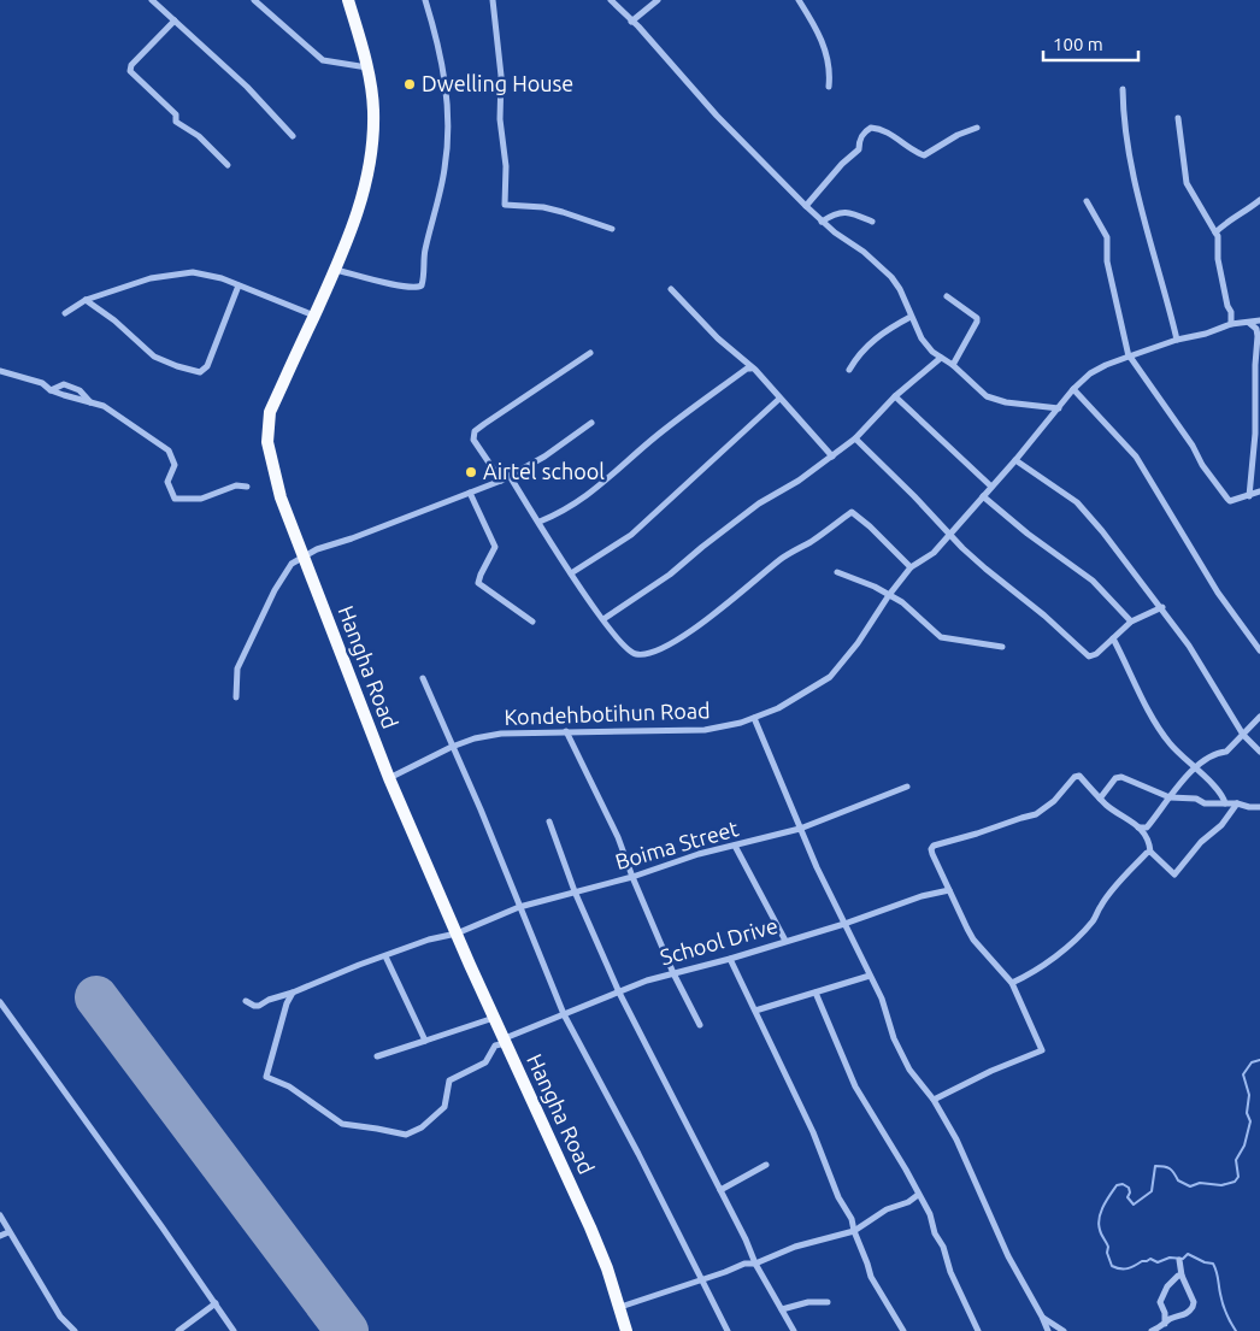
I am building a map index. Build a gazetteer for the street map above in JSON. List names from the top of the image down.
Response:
{
  "streets": {
    "highway": ["Hangha Road"],
    "street": ["Kondehbotihun Road", "Boima Street", "School Drive"]
  },
  "crossings": [
    ["Hangha Road", "Kondehbotihun Road"],
    ["Hangha Road", "Boima Street"],
    ["Hangha Road", "School Drive"]
  ],
  "places": ["Dwelling House", "Airtel school"],
  "scale_bar": "100 m"
}
